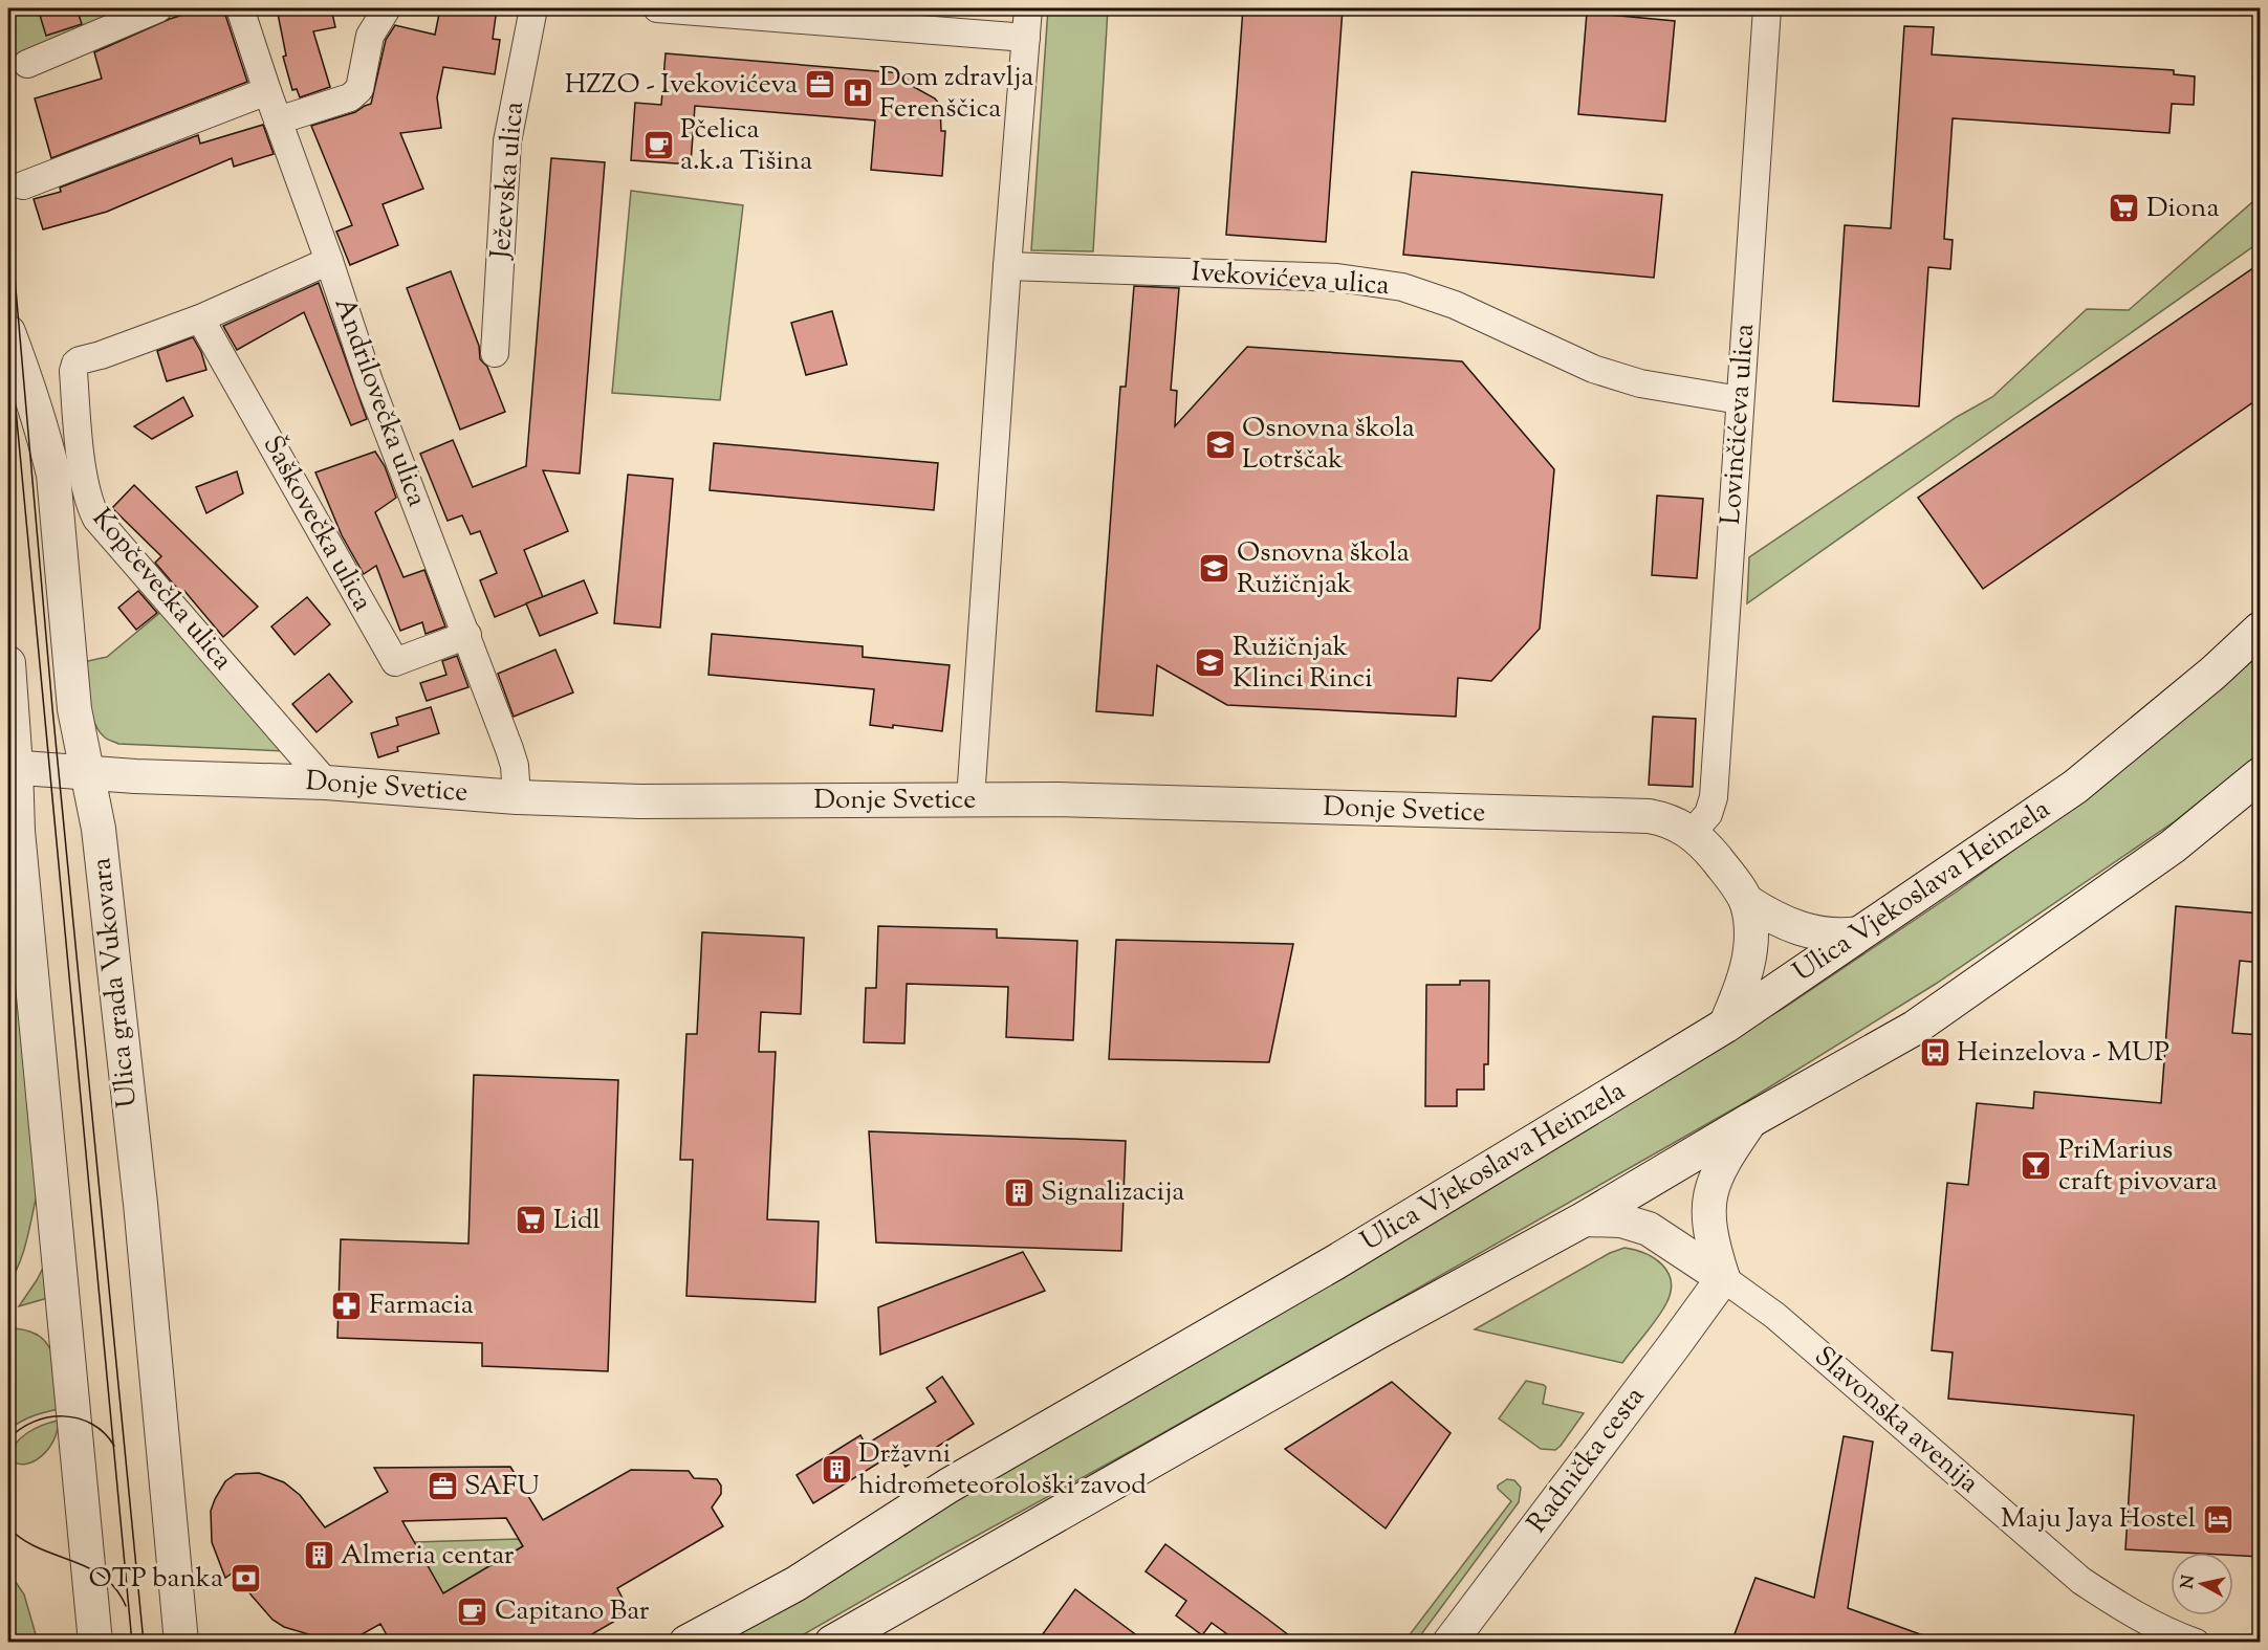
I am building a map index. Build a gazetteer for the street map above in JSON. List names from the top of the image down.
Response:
{
  "streets": {
    "main road": ["Ulica Vjekoslava Heinzela"],
    "street": [
      "Ježevska ulica",
      "Ivekovićeva ulica",
      "Andrilovečka ulica",
      "Lovinčićeva ulica",
      "Šaškovečka ulica",
      "Kopčevečka ulica",
      "Donje Svetice",
      "Ulica grada Vukovara",
      "Slavonska avenija",
      "Radnička cesta"
    ]
  },
  "crossings": [
    ["Ivekovićeva ulica", "Lovinčićeva ulica"],
    ["Andrilovečka ulica", "Šaškovečka ulica"],
    ["Andrilovečka ulica", "Donje Svetice"],
    ["Lovinčićeva ulica", "Donje Svetice"],
    ["Šaškovečka ulica", "Kopčevečka ulica"],
    ["Kopčevečka ulica", "Donje Svetice"],
    ["Donje Svetice", "Ulica grada Vukovara"],
    ["Slavonska avenija", "Radnička cesta"]
  ],
  "places": {
    "office": ["HZZO - Ivekovićeva", "SAFU"],
    "hospital": ["Dom zdravlja Ferenščica"],
    "cafe": ["Pčelica a.k.a Tišina", "Capitano Bar"],
    "supermarket": ["Diona", "Lidl"],
    "school or university": ["Osnovna škola Lotrščak", "Osnovna škola Ružičnjak", "Ružičnjak Klinci Rinci"],
    "bus stop": ["Heinzelova - MUP"],
    "bar": ["PriMarius craft pivovara"],
    "building": ["Signalizacija", "Državni hidrometeorološki zavod", "Almeria centar"],
    "pharmacy": ["Farmacia"],
    "hotel": ["Maju Jaya Hostel"],
    "bank": ["OTP banka"]
  },
  "north": "left"
}
